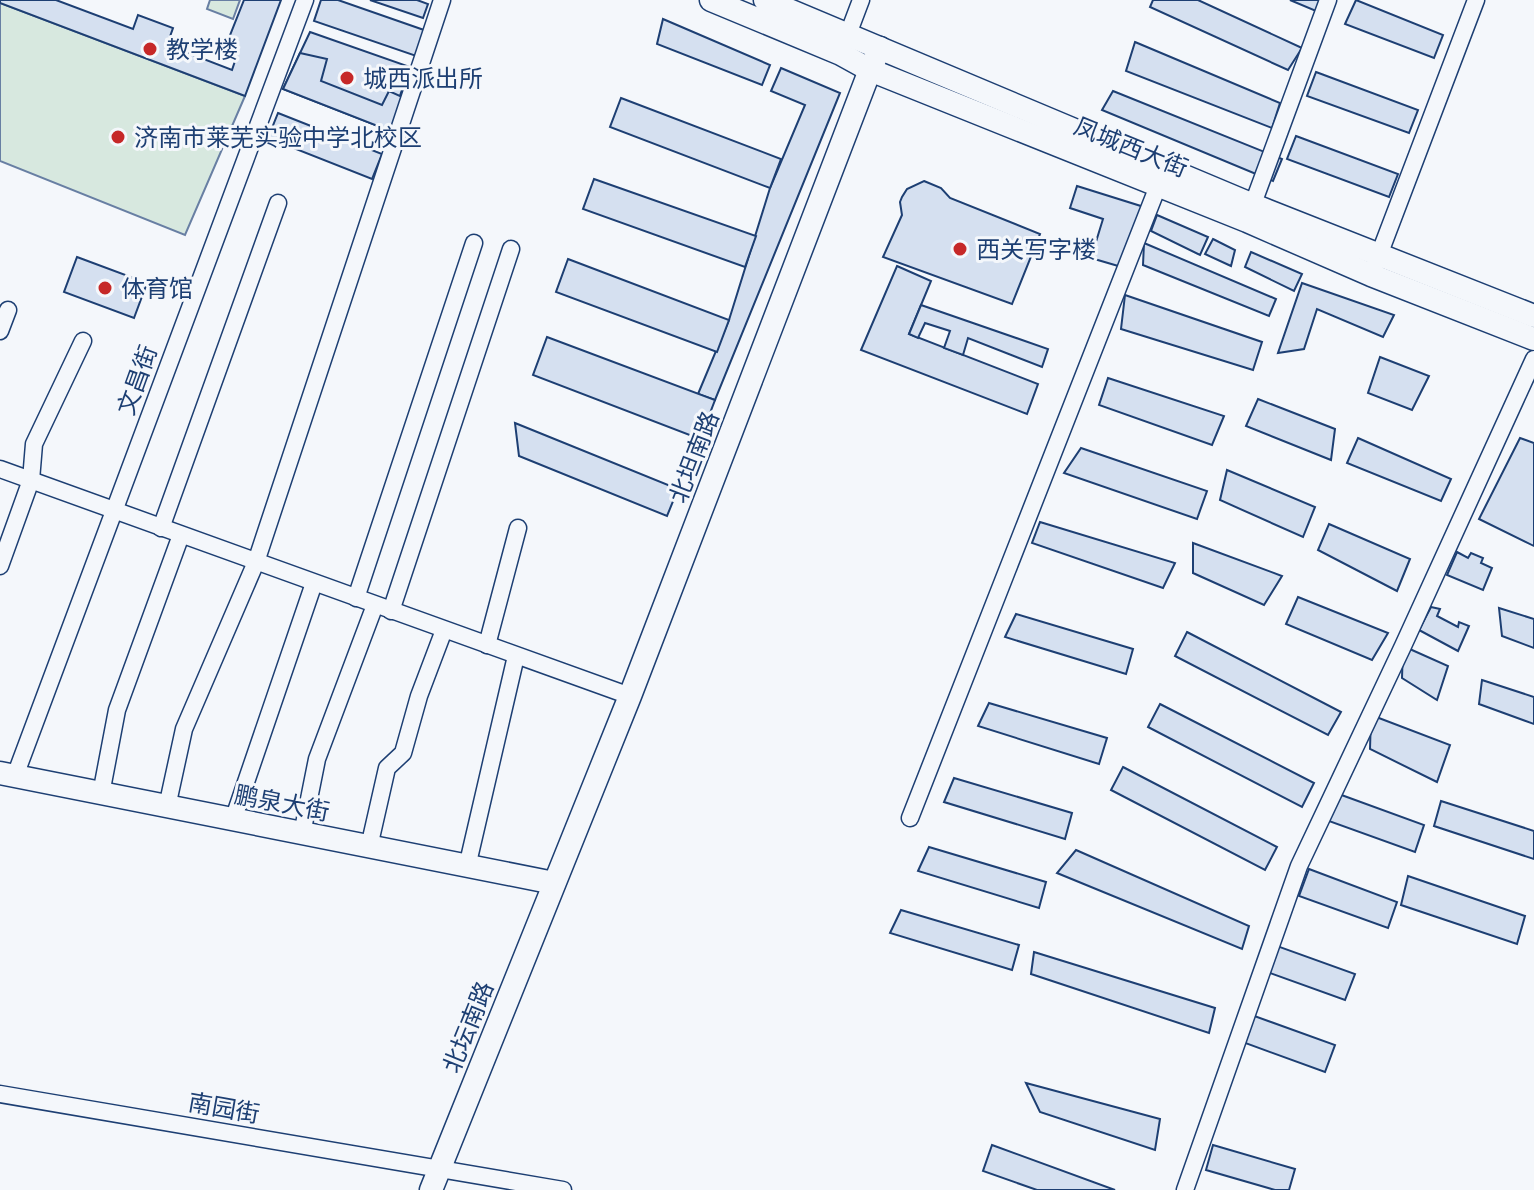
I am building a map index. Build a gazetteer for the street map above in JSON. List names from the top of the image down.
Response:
{
  "streets": {
    "main road": [
      "凤城西大街",
      "北坦南路",
      "鹏泉大街",
      "北坛南路"
    ],
    "street": ["文昌街", "南园街"]
  },
  "crossings": [
    ["凤城西大街", "北坦南路"],
    ["文昌街", "鹏泉大街"],
    ["北坦南路", "鹏泉大街"],
    ["北坦南路", "北坛南路"],
    ["鹏泉大街", "北坛南路"],
    ["北坛南路", "南园街"]
  ],
  "places": [
    "教学楼",
    "城西派出所",
    "济南市莱芜实验中学北校区",
    "西关写字楼",
    "体育馆"
  ]
}
